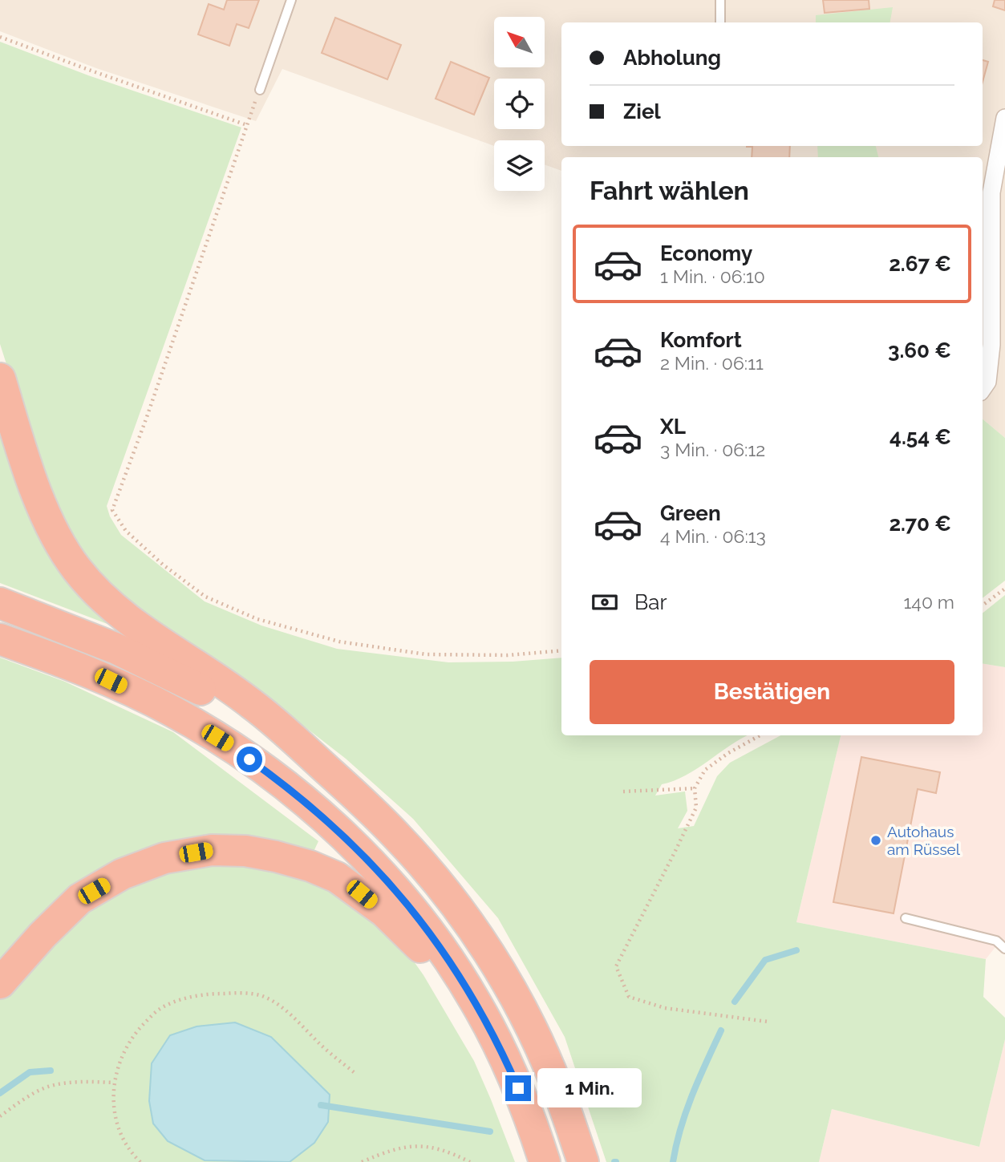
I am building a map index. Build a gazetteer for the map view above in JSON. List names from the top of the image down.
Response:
{
  "places": ["Autohaus am Rüssel"],
  "north": "top left",
  "page": {
    "banner": ["Abholung", "Ziel"],
    "heading": "Fahrt wählen",
    "list": [
      {
        "name": "Economy",
        "note": "1 Min. · 06:10",
        "value": "2.67 €"
      },
      {
        "name": "Komfort",
        "note": "2 Min. · 06:11",
        "value": "3.60 €"
      },
      {
        "name": "XL",
        "note": "3 Min. · 06:12",
        "value": "4.54 €"
      },
      {
        "name": "Green",
        "note": "4 Min. · 06:13",
        "value": "2.70 €"
      }
    ],
    "pay": ["Bar", "140 m"],
    "buttons": "Bestätigen",
    "bubble": "1 Min."
  }
}
